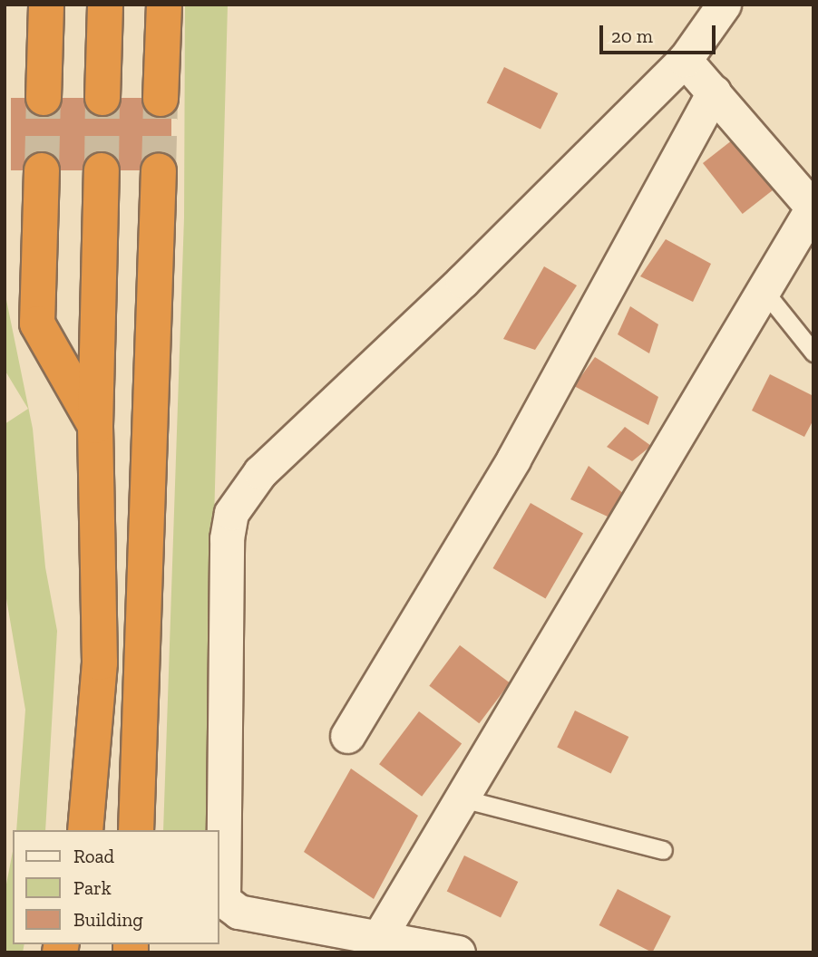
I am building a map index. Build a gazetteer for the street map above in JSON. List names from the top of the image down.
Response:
{
  "legend": ["Road", "Park", "Building"],
  "scale_bar": "20 m"
}
